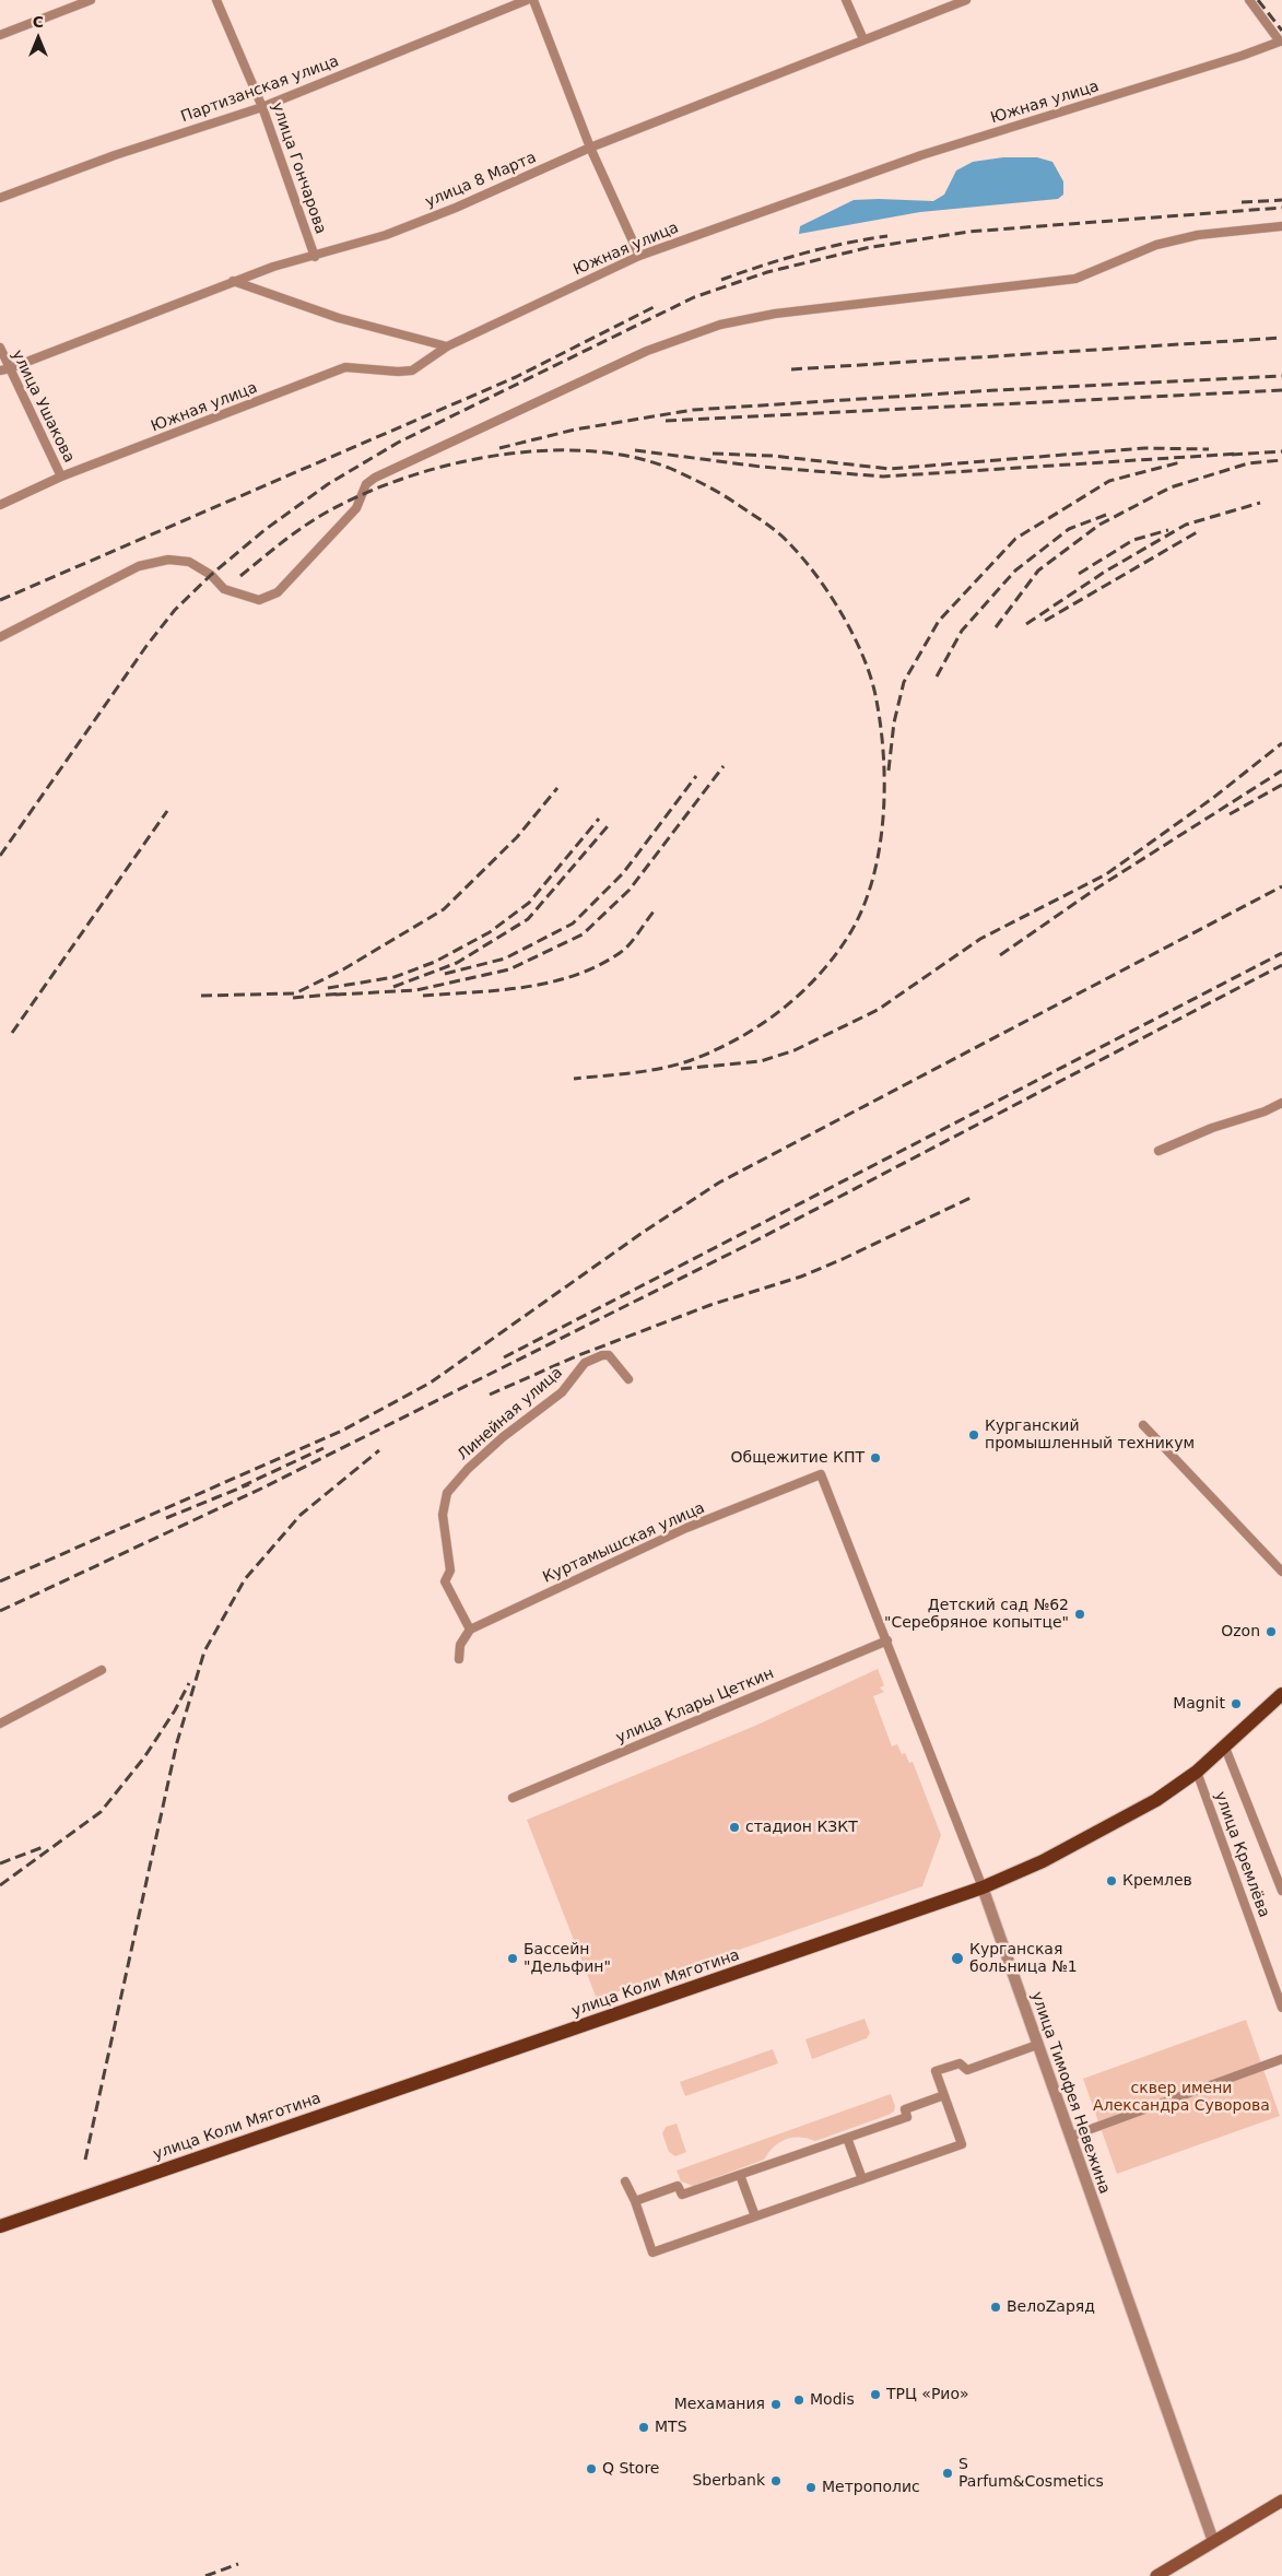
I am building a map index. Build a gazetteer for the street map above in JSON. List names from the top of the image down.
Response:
{
  "streets": {
    "main road": ["улица Коли Мяготина"],
    "street": [
      "Партизанская улица",
      "Южная улица",
      "улица Гончарова",
      "улица 8 Марта",
      "улица Ушакова",
      "Линейная улица",
      "Куртамышская улица",
      "улица Клары Цеткин",
      "улица Кремлёва",
      "улица Тимофея Невежина"
    ]
  },
  "crossings": [
    ["Партизанская улица", "улица Гончарова"],
    ["Южная улица", "улица Ушакова"],
    ["улица Гончарова", "улица 8 Марта"],
    ["улица 8 Марта", "улица Ушакова"],
    ["Линейная улица", "Куртамышская улица"],
    ["Куртамышская улица", "улица Тимофея Невежина"],
    ["улица Клары Цеткин", "улица Тимофея Невежина"],
    ["улица Кремлёва", "улица Коли Мяготина"],
    ["улица Коли Мяготина", "улица Тимофея Невежина"]
  ],
  "parks": ["сквер имени Александра Суворова"],
  "places": [
    "Курганский промышленный техникум",
    "Общежитие КПТ",
    "Детский сад №62 \"Серебряное копытце\"",
    "Ozon",
    "Magnit",
    "стадион КЗКТ",
    "Кремлев",
    "Бассейн \"Дельфин\"",
    "Курганская больница №1",
    "ВелоZаряд",
    "ТРЦ «Рио»",
    "Modis",
    "Мехамания",
    "MTS",
    "Q Store",
    "S Parfum&Cosmetics",
    "Sberbank",
    "Метрополис"
  ],
  "north": "top"
}
